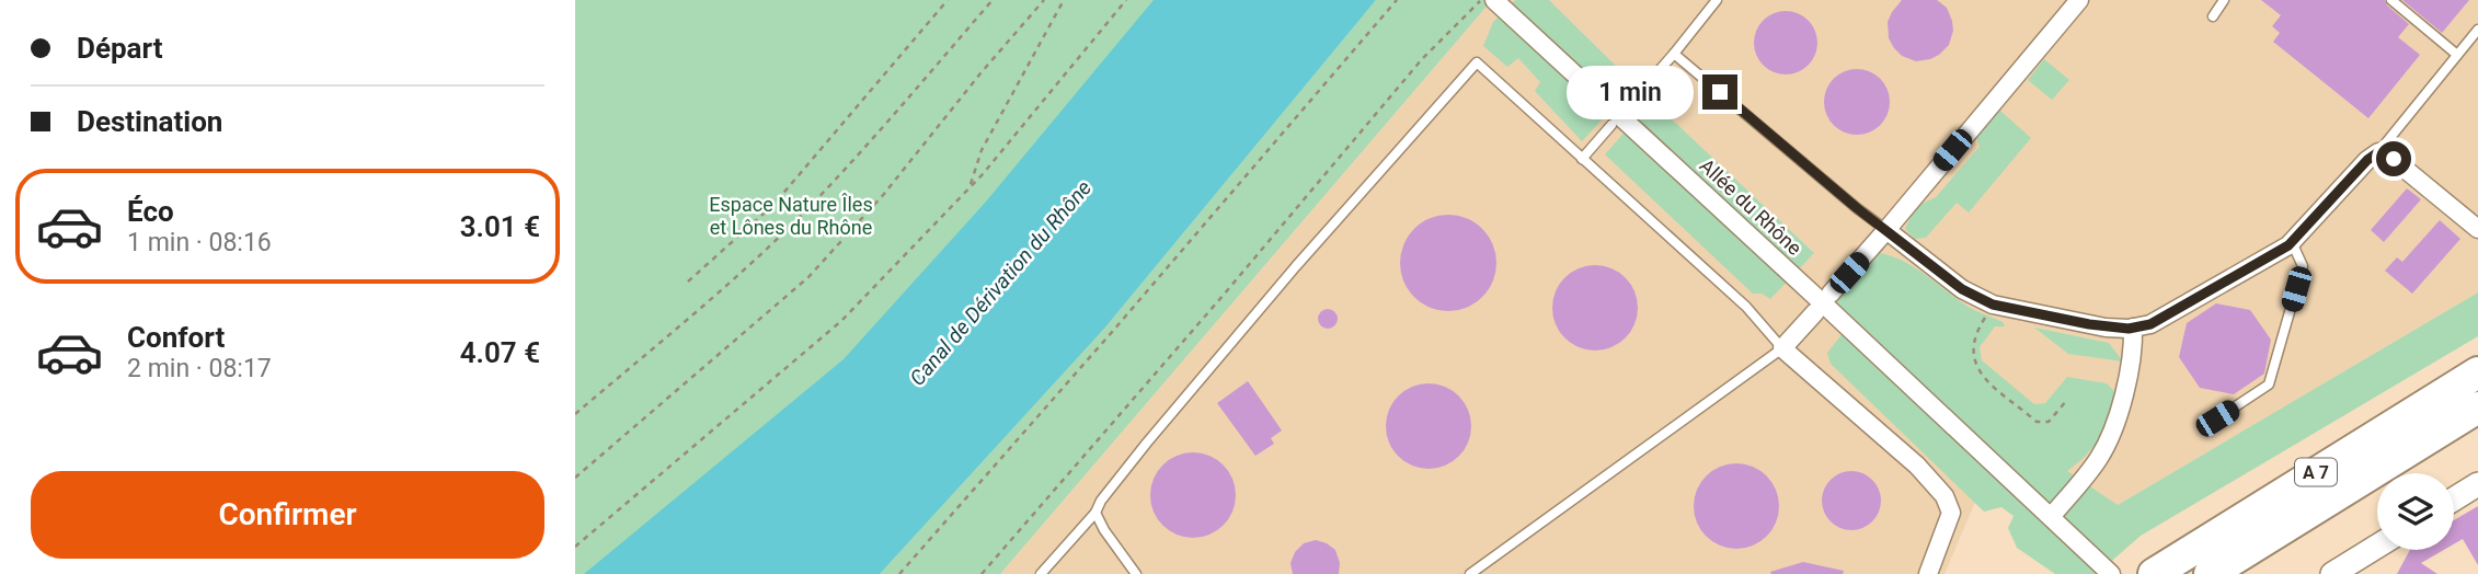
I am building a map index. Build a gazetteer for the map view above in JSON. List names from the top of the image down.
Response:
{
  "streets": {
    "highway": ["A 7"],
    "street": ["Allée du Rhône"]
  },
  "water": ["Canal de Dérivation du Rhône"],
  "parks": ["Espace Nature Îles et Lônes du Rhône"],
  "page": {
    "banner": ["Départ", "Destination"],
    "bubble": "1 min",
    "list": [
      {
        "name": "Éco",
        "note": "1 min · 08:16",
        "value": "3.01 €"
      },
      {
        "name": "Confort",
        "note": "2 min · 08:17",
        "value": "4.07 €"
      }
    ],
    "buttons": "Confirmer"
  }
}
